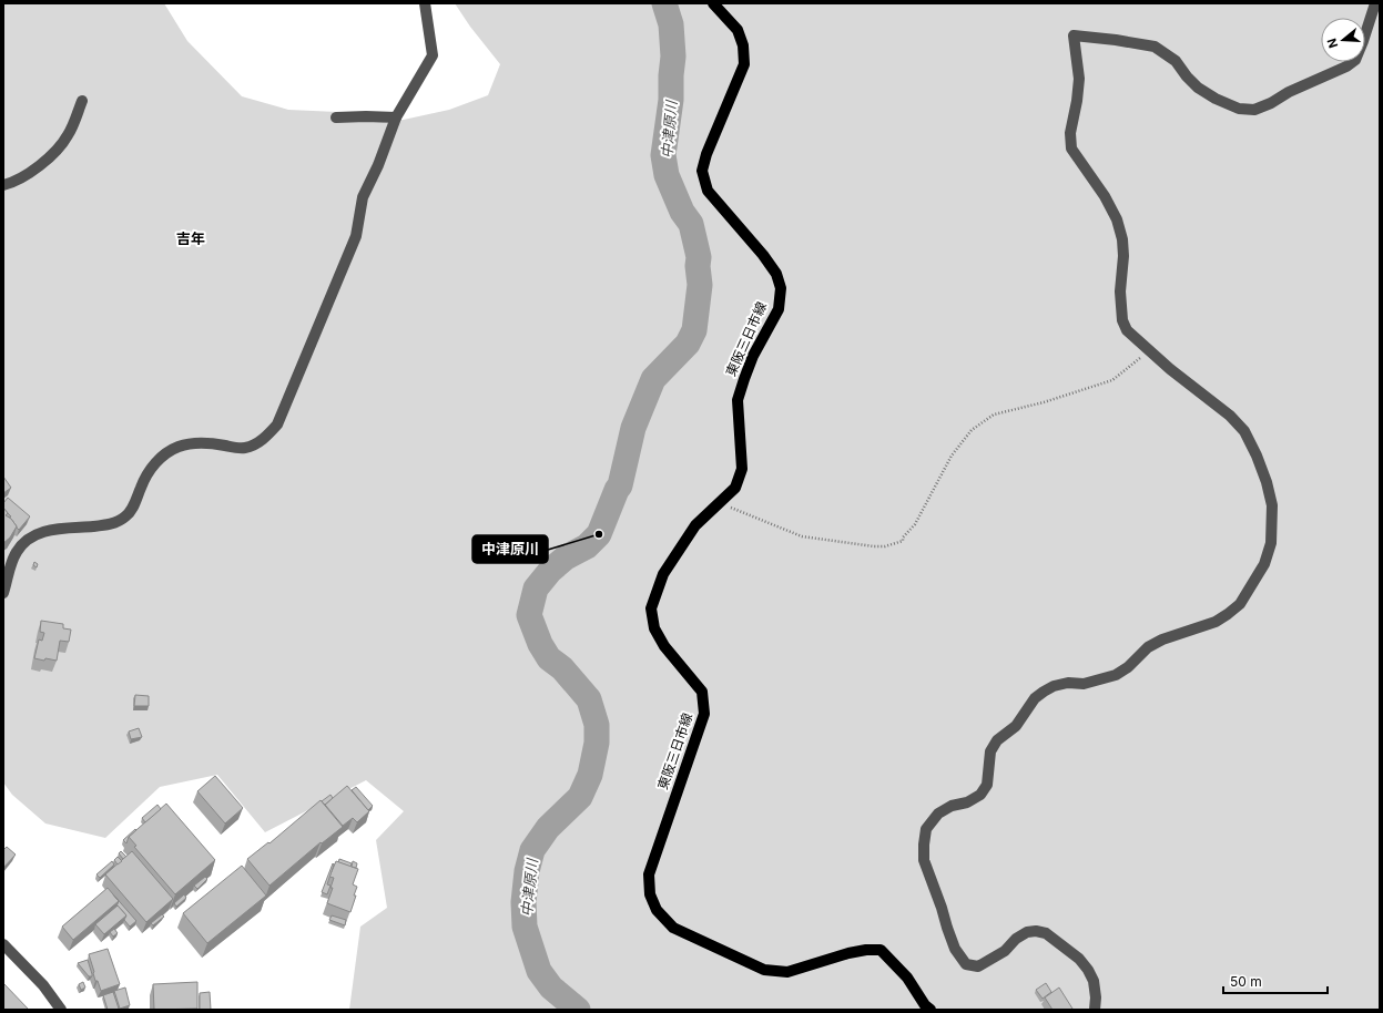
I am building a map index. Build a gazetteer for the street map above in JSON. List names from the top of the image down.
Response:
{
  "streets": {
    "main road": ["東阪三日市線"]
  },
  "districts": ["吉年"],
  "water": ["中津原川"],
  "places": ["中津原川"],
  "scale_bar": "50 m",
  "north": "left"
}
